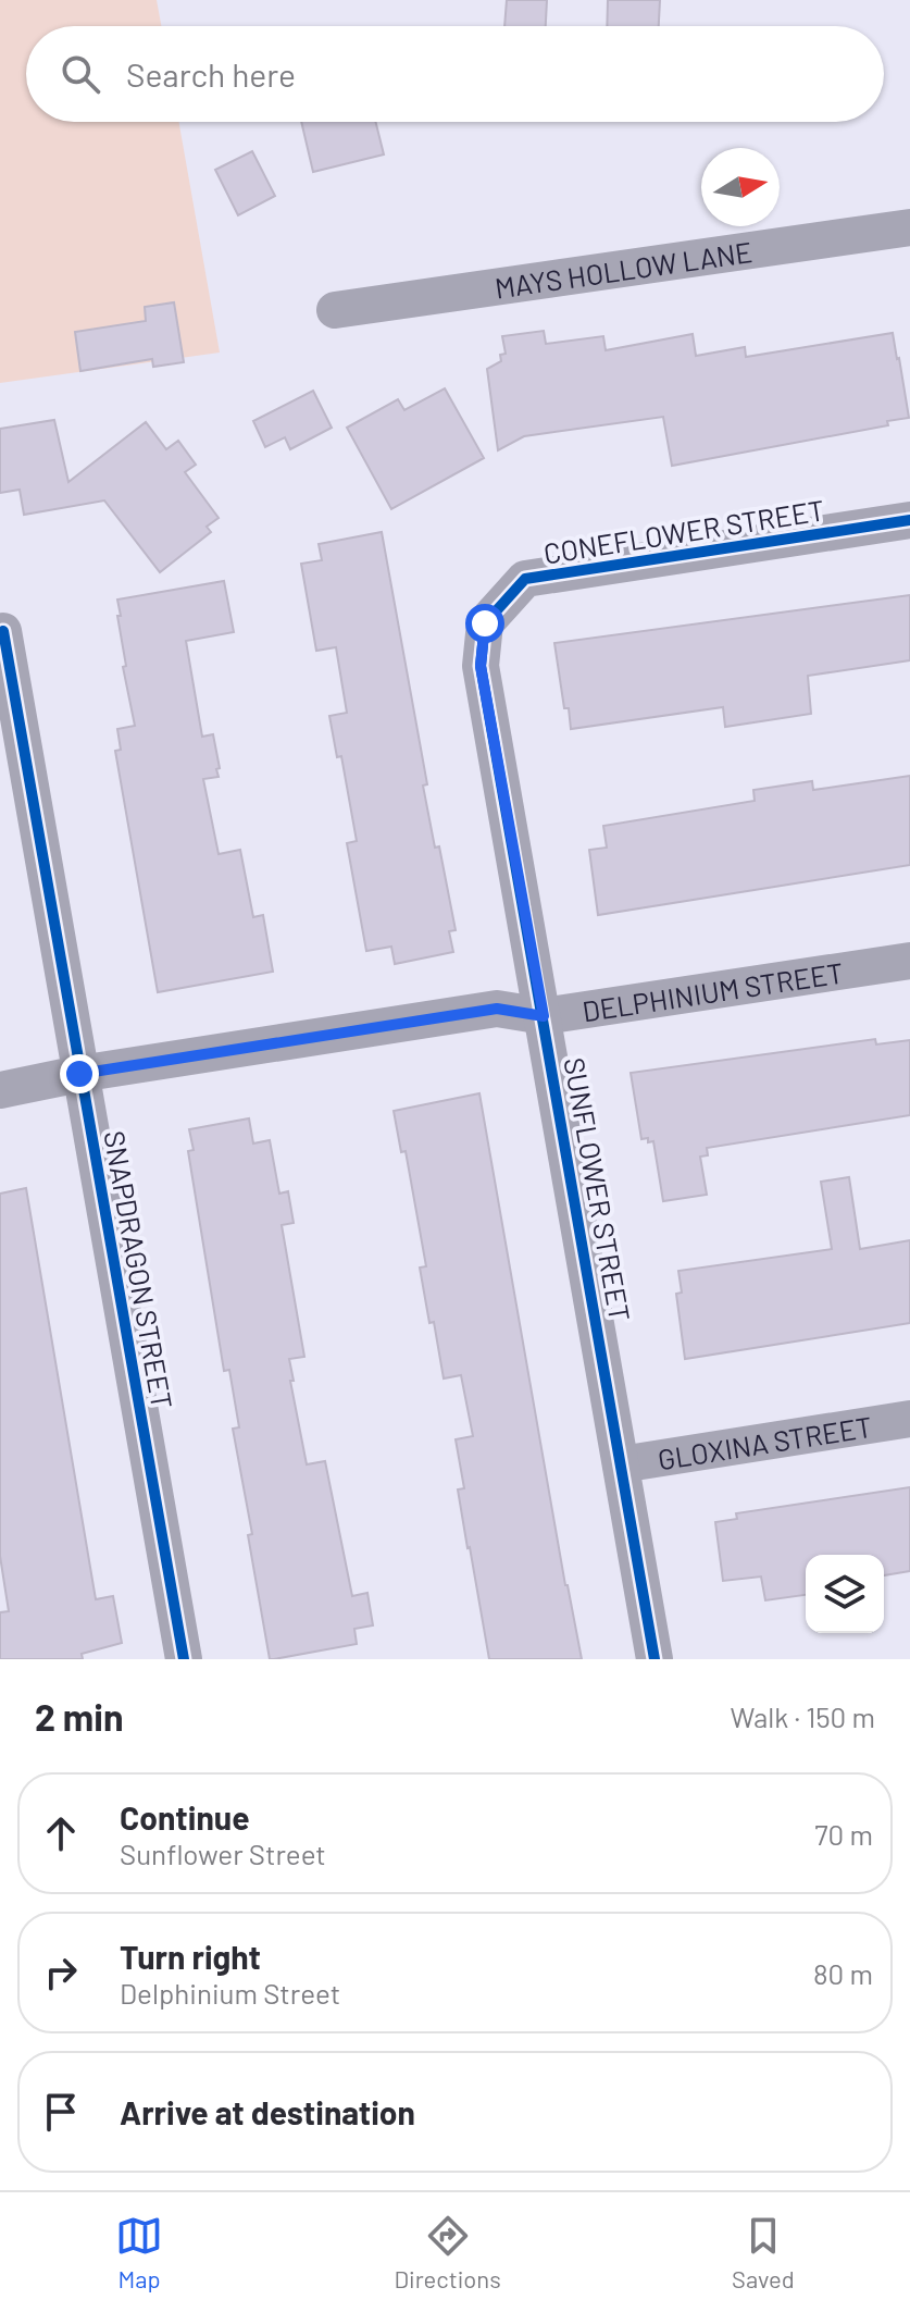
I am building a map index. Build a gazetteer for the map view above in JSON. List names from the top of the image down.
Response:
{
  "streets": {
    "street": [
      "MAYS HOLLOW LANE",
      "CONEFLOWER STREET",
      "DELPHINIUM STREET",
      "SUNFLOWER STREET",
      "SNAPDRAGON STREET",
      "GLOXINA STREET"
    ]
  },
  "crossings": [
    ["CONEFLOWER STREET", "SUNFLOWER STREET"],
    ["DELPHINIUM STREET", "SUNFLOWER STREET"],
    ["DELPHINIUM STREET", "SNAPDRAGON STREET"],
    ["SUNFLOWER STREET", "GLOXINA STREET"]
  ],
  "north": "right",
  "page": {
    "search": "Search here",
    "heading": ["2 min", "Walk · 150 m"],
    "list": [
      ["Continue", "Sunflower Street", "70 m"],
      ["Turn right", "Delphinium Street", "80 m"],
      "Arrive at destination"
    ],
    "nav": ["Map", "Directions", "Saved"]
  }
}
